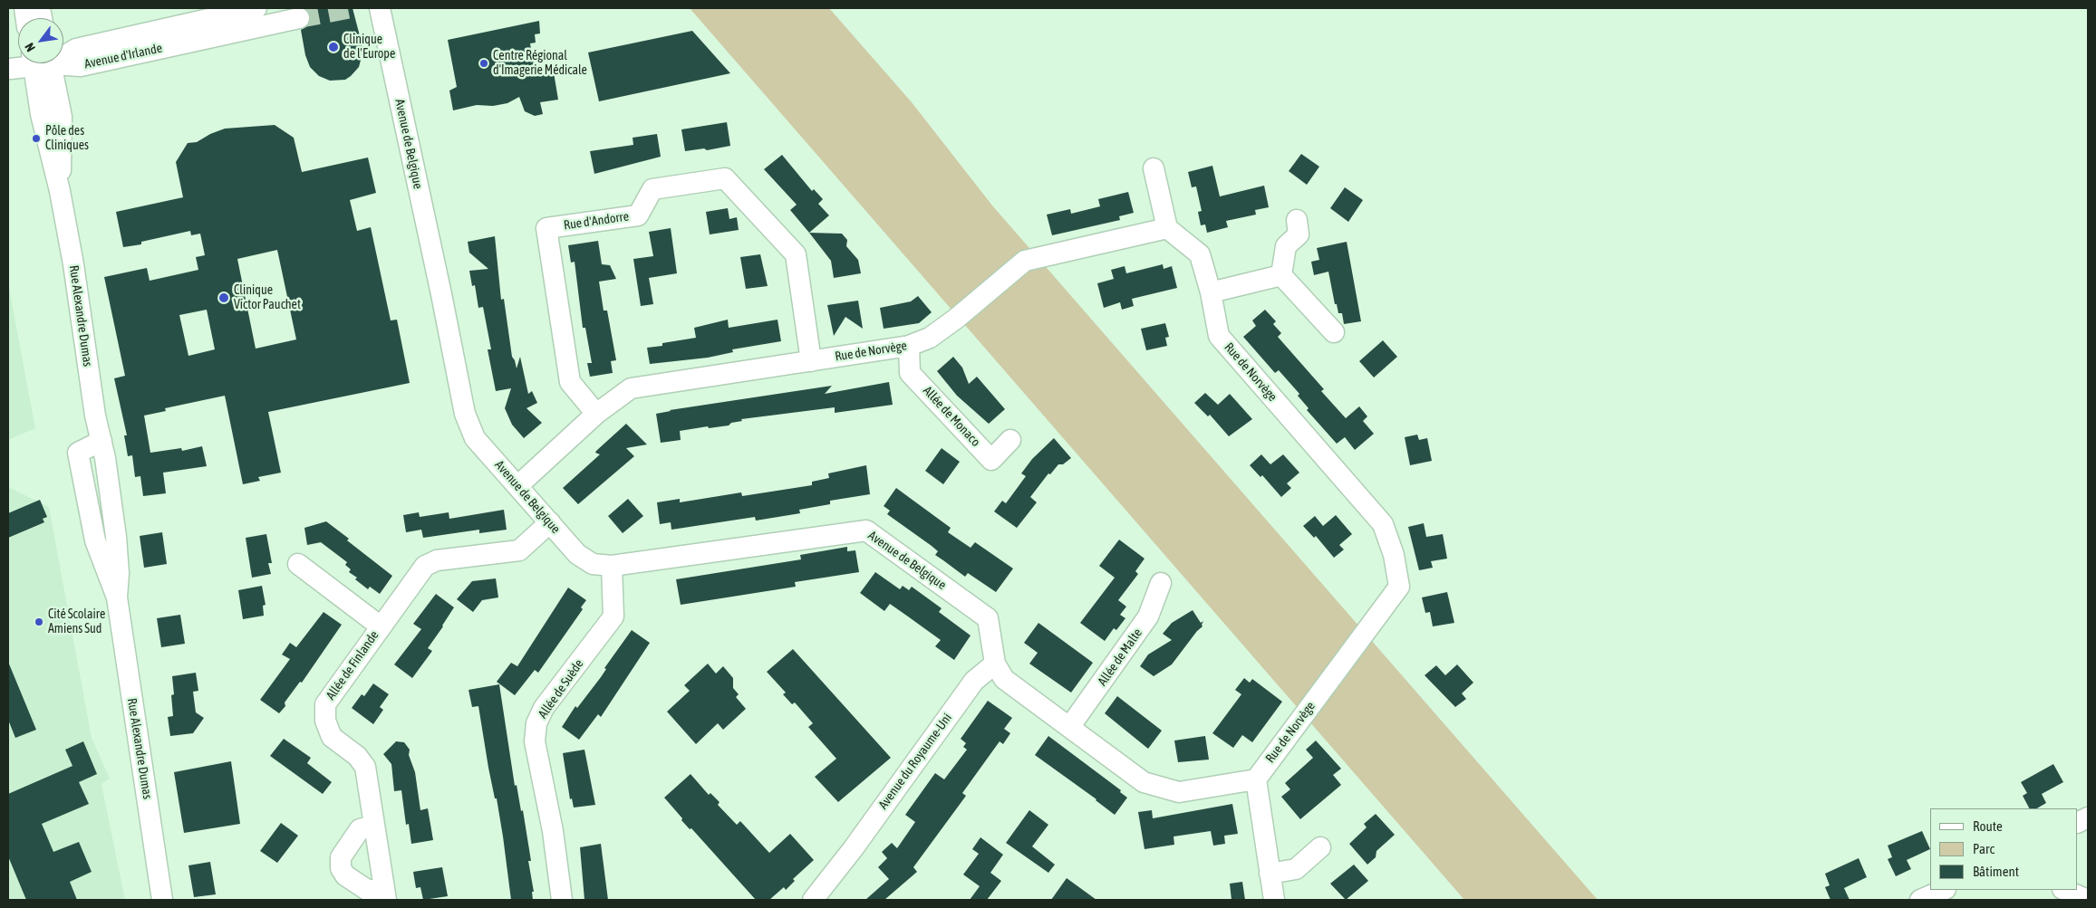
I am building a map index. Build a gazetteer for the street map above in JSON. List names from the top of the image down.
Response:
{
  "streets": {
    "street": [
      "Avenue d'Irlande",
      "Avenue de Belgique",
      "Rue d'Andorre",
      "Rue Alexandre Dumas",
      "Rue de Norvège",
      "Allée de Monaco",
      "Allée de Malte",
      "Allée de Finlande",
      "Allée de Suède",
      "Avenue du Royaume-Uni"
    ]
  },
  "crossings": [
    ["Avenue de Belgique", "Rue de Norvège"],
    ["Avenue de Belgique", "Allée de Finlande"],
    ["Avenue de Belgique", "Allée de Suède"],
    ["Avenue de Belgique", "Avenue du Royaume-Uni"],
    ["Rue d'Andorre", "Rue de Norvège"],
    ["Rue de Norvège", "Allée de Monaco"]
  ],
  "places": [
    "Clinique de l'Europe",
    "Centre Régional d'Imagerie Médicale",
    "Pôle des Cliniques",
    "Clinique Victor Pauchet",
    "Cité Scolaire Amiens Sud"
  ],
  "legend": ["Route", "Parc", "Bâtiment"],
  "north": "bottom left"
}
